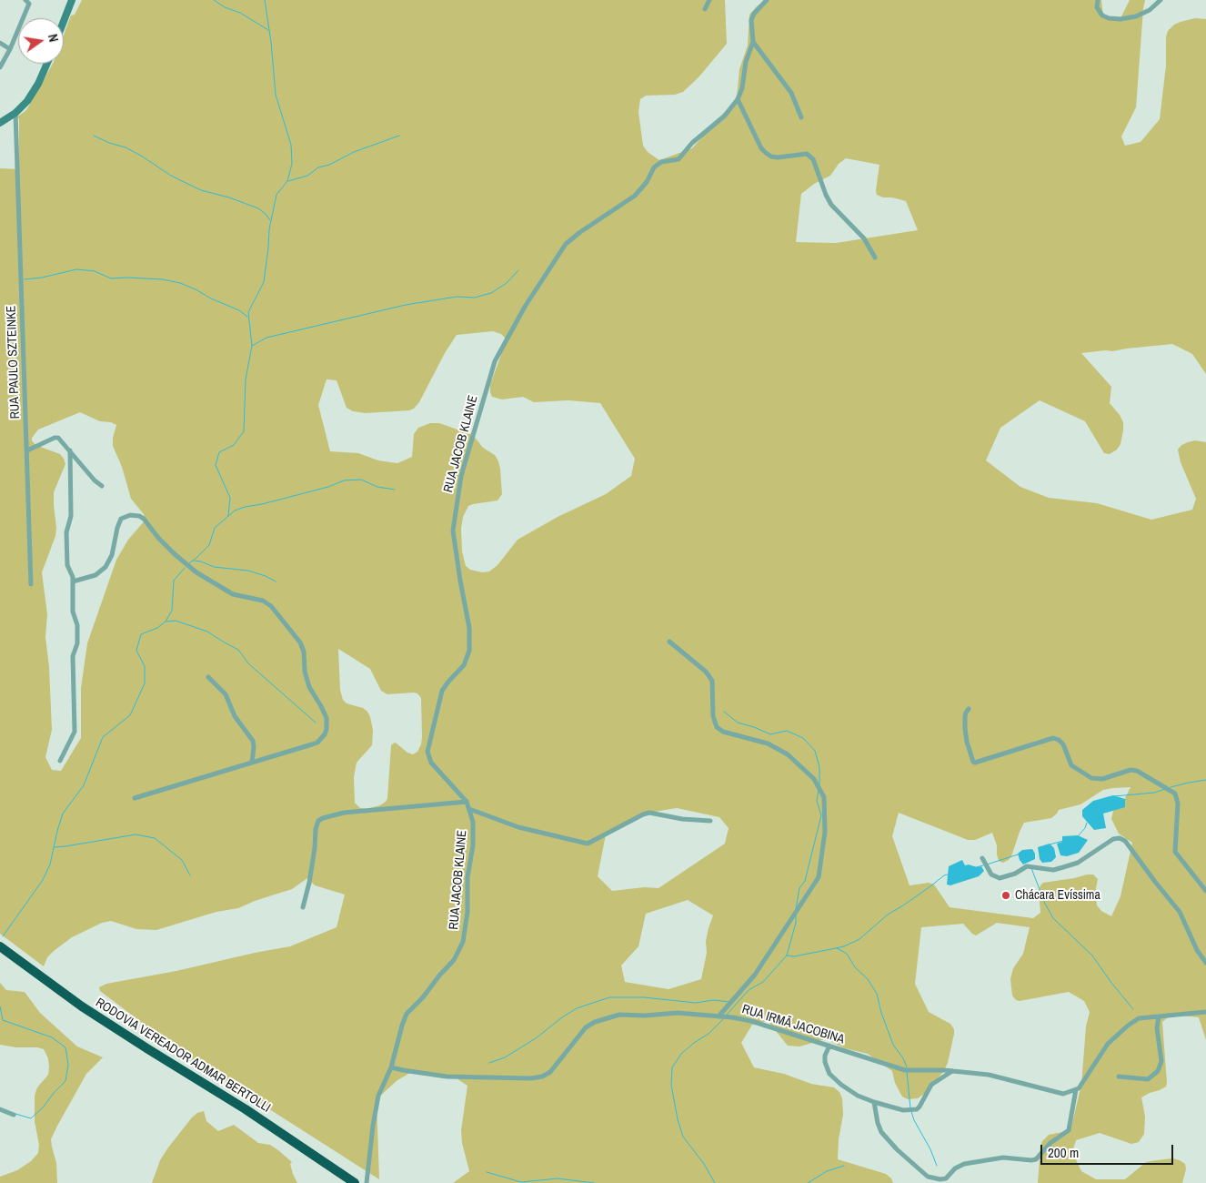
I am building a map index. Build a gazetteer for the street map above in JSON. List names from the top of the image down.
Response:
{
  "streets": {
    "highway": ["RODOVIA VEREADOR ADMAR BERTOLLI"],
    "street": ["RUA PAULO SZTEINKE", "RUA JACOB KLAINE", "RUA IRMÃ JACOBINA"]
  },
  "crossings": [
    ["RUA JACOB KLAINE", "RUA IRMÃ JACOBINA"]
  ],
  "places": ["Chácara Evíssima"],
  "scale_bar": "200 m",
  "north": "right"
}
